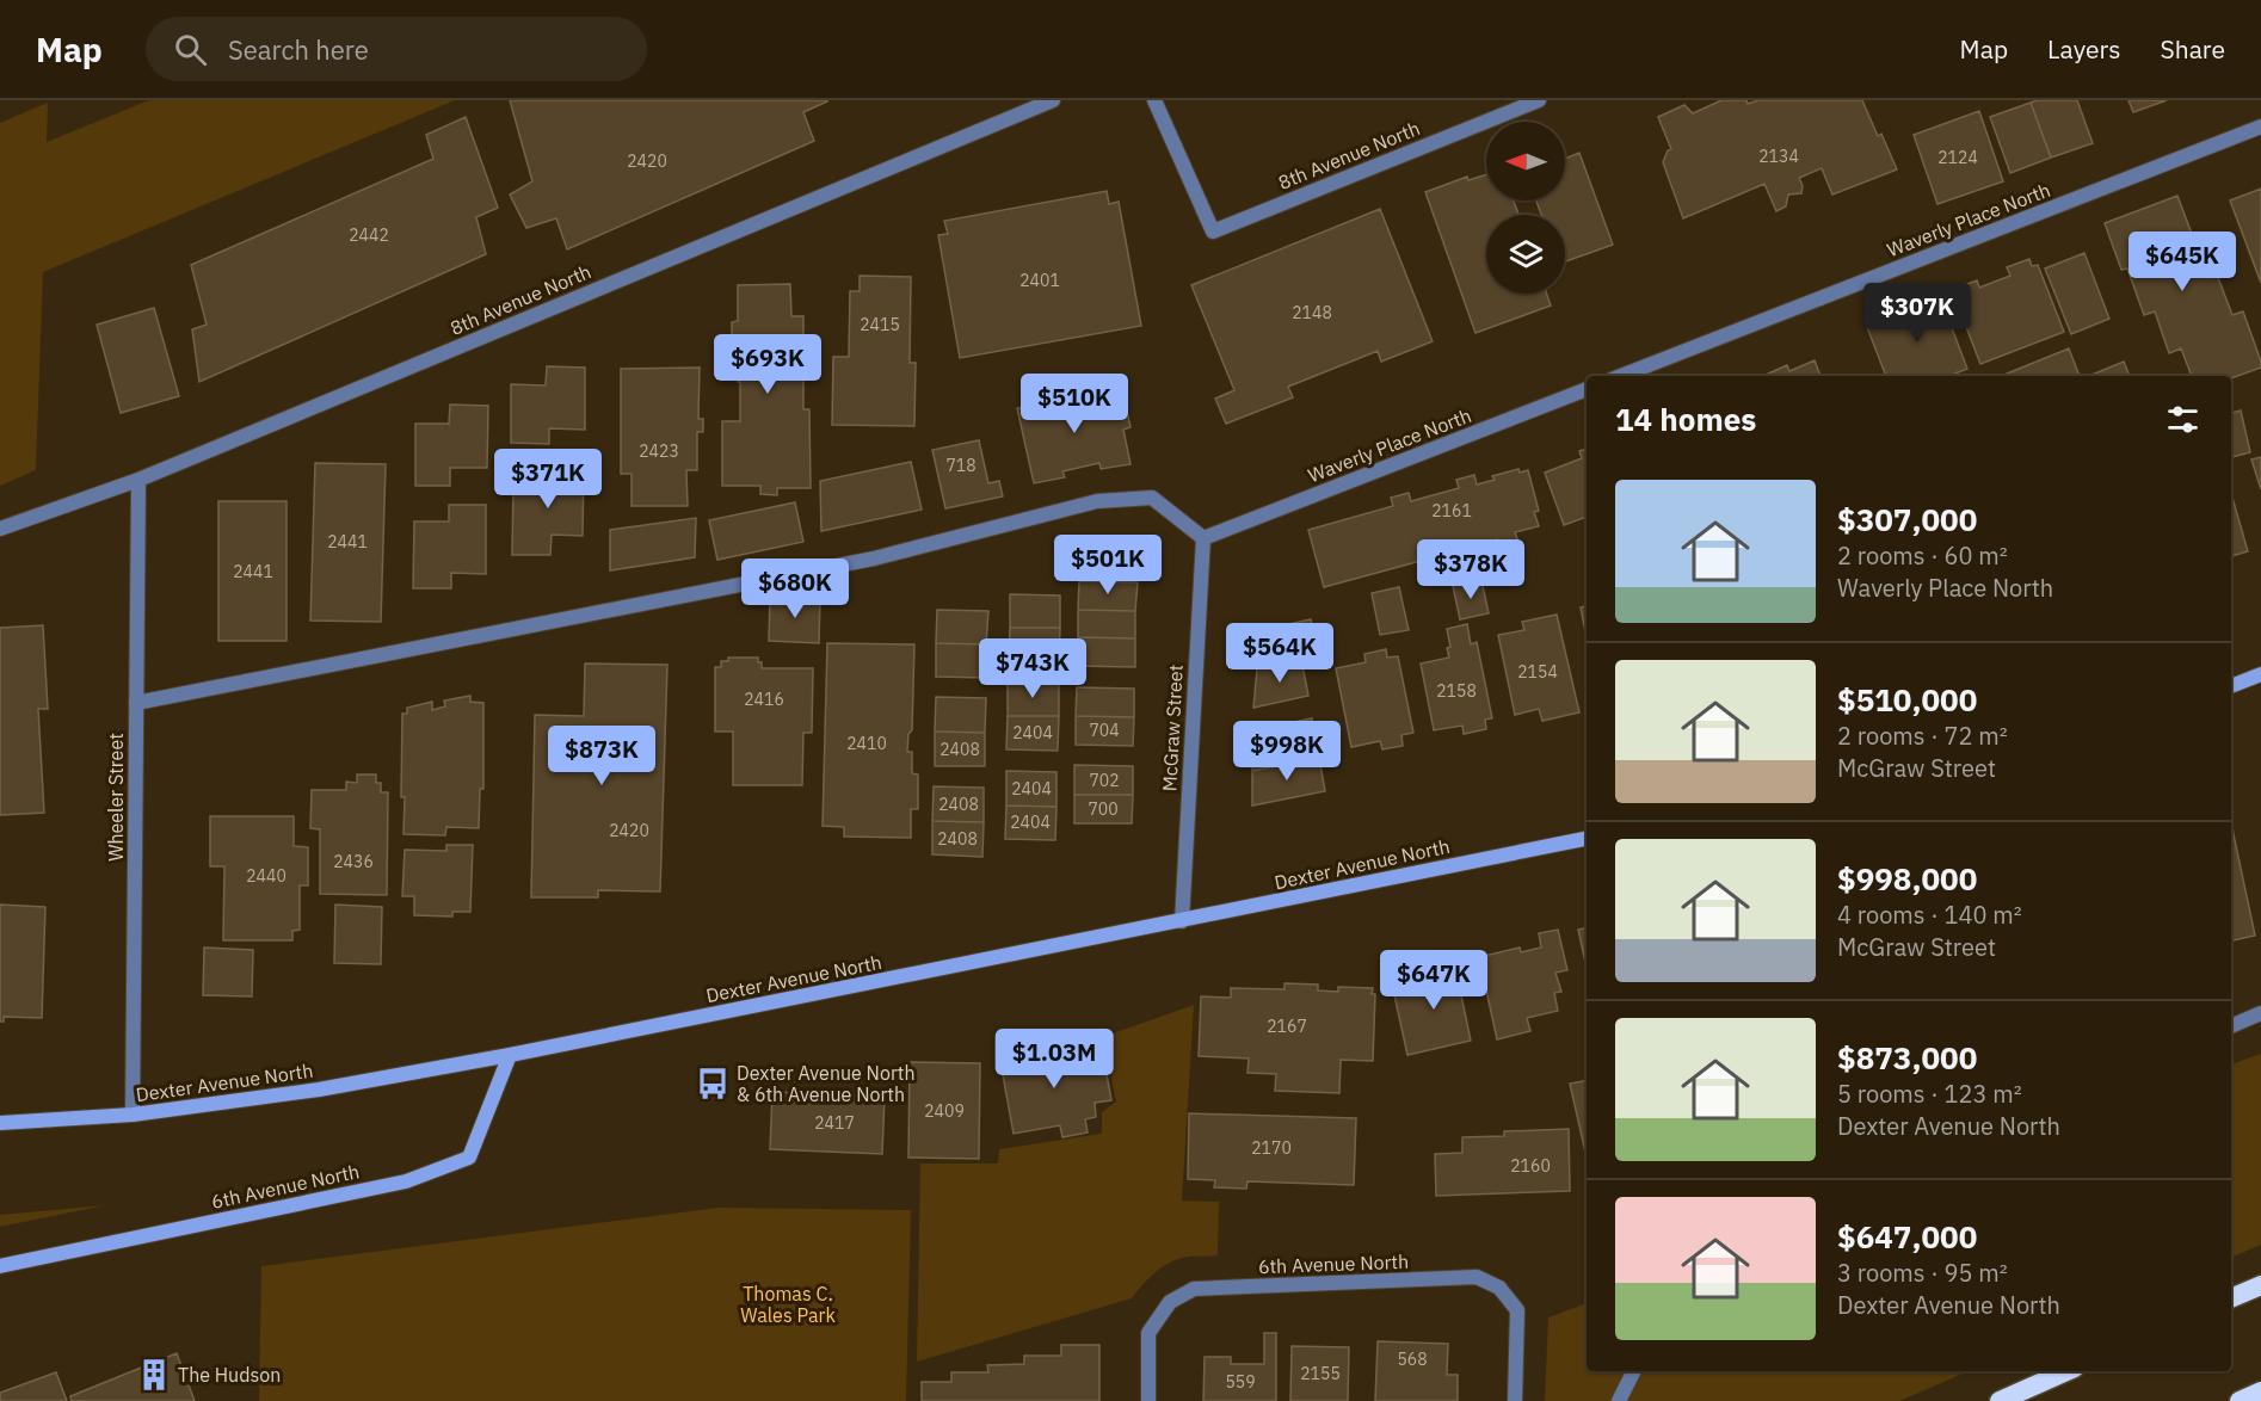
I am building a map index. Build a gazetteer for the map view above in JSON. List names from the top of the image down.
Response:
{
  "streets": {
    "main road": ["Dexter Avenue North", "6th Avenue North"],
    "street": [
      "8th Avenue North",
      "Waverly Place North",
      "McGraw Street",
      "Wheeler Street"
    ]
  },
  "crossings": [
    ["8th Avenue North", "Wheeler Street"],
    ["Waverly Place North", "McGraw Street"],
    ["McGraw Street", "Dexter Avenue North"],
    ["Wheeler Street", "Dexter Avenue North"],
    ["Dexter Avenue North", "6th Avenue North"]
  ],
  "parks": ["Thomas C. Wales Park"],
  "places": {
    "bus stop": ["Dexter Avenue North & 6th Avenue North"],
    "building": ["The Hudson"]
  },
  "house_numbers": [
    "2134",
    "2124",
    "2420",
    "2442",
    "2401",
    "2148",
    "2415",
    "2423",
    "718",
    "2161",
    "2441",
    "2441",
    "2154",
    "2158",
    "2416",
    "704",
    "2404",
    "2410",
    "2408",
    "702",
    "2404",
    "2408",
    "700",
    "2404",
    "2420",
    "2408",
    "2436",
    "2440",
    "2167",
    "2409",
    "2417",
    "2170",
    "2160",
    "568",
    "2155",
    "559"
  ],
  "north": "left",
  "page": {
    "header": "Map",
    "search": "Search here",
    "nav": ["Map", "Layers", "Share"],
    "price": [
      "$645K",
      "$307K",
      "$693K",
      "$510K",
      "$371K",
      "$501K",
      "$378K",
      "$680K",
      "$564K",
      "$743K",
      "$998K",
      "$873K",
      "$647K",
      "$1.03M"
    ],
    "heading": "14 homes",
    "list": [
      {
        "name": "$307,000",
        "note": "2 rooms · 60 m² · Waverly Place North"
      },
      {
        "name": "$510,000",
        "note": "2 rooms · 72 m² · McGraw Street"
      },
      {
        "name": "$998,000",
        "note": "4 rooms · 140 m² · McGraw Street"
      },
      {
        "name": "$873,000",
        "note": "5 rooms · 123 m² · Dexter Avenue North"
      },
      {
        "name": "$647,000",
        "note": "3 rooms · 95 m² · Dexter Avenue North"
      }
    ]
  }
}
